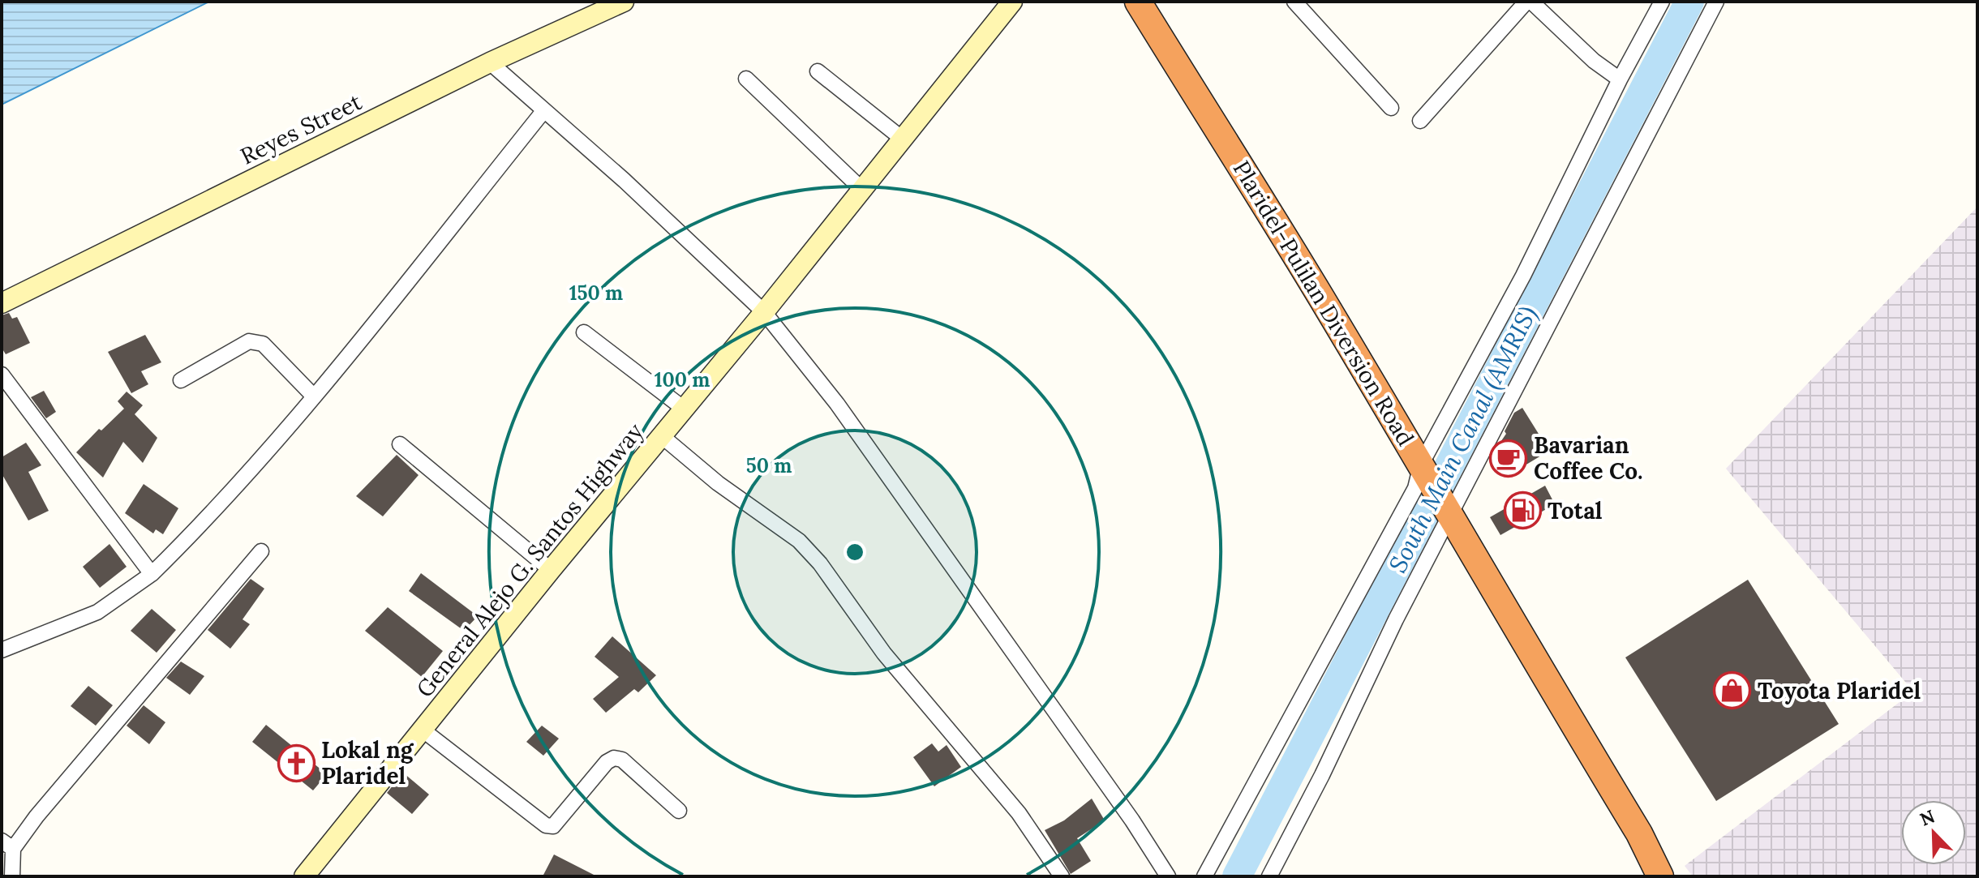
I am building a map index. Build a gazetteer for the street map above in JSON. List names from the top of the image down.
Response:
{
  "streets": {
    "highway": ["Plaridel-Pulilan Diversion Road"],
    "main road": ["Reyes Street", "General Alejo G. Santos Highway"]
  },
  "water": ["South Main Canal (AMRIS)"],
  "places": {
    "cafe": ["Bavarian Coffee Co."],
    "fuel station": ["Total"],
    "shop": ["Toyota Plaridel"],
    "church": ["Lokal ng Plaridel"]
  },
  "north": "top left",
  "rings": ["150 m", "100 m", "50 m"]
}
